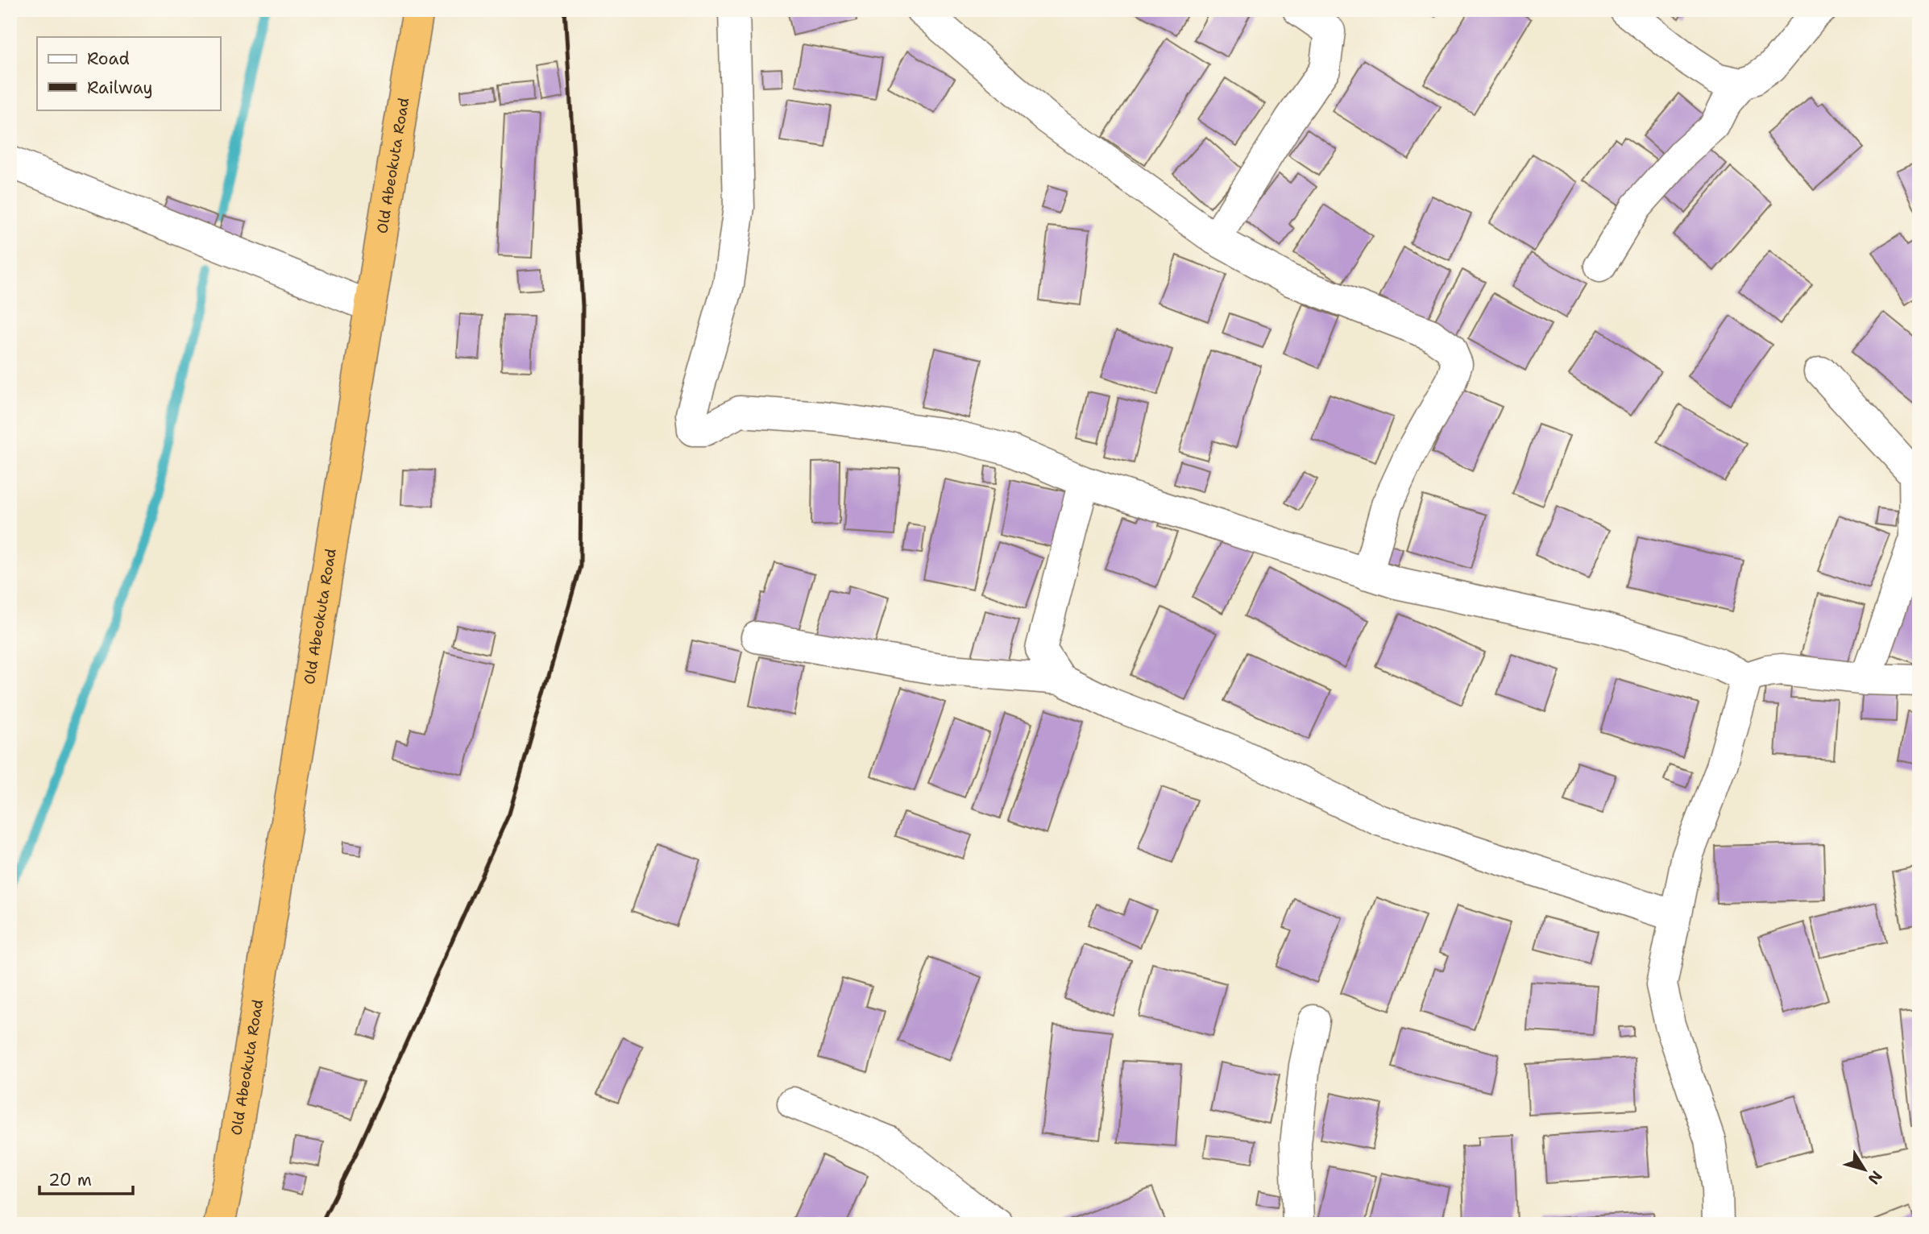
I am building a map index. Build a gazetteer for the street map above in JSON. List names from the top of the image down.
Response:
{
  "streets": {
    "highway": ["Old Abeokuta Road"]
  },
  "legend": ["Road", "Railway"],
  "scale_bar": "20 m",
  "north": "bottom right"
}
